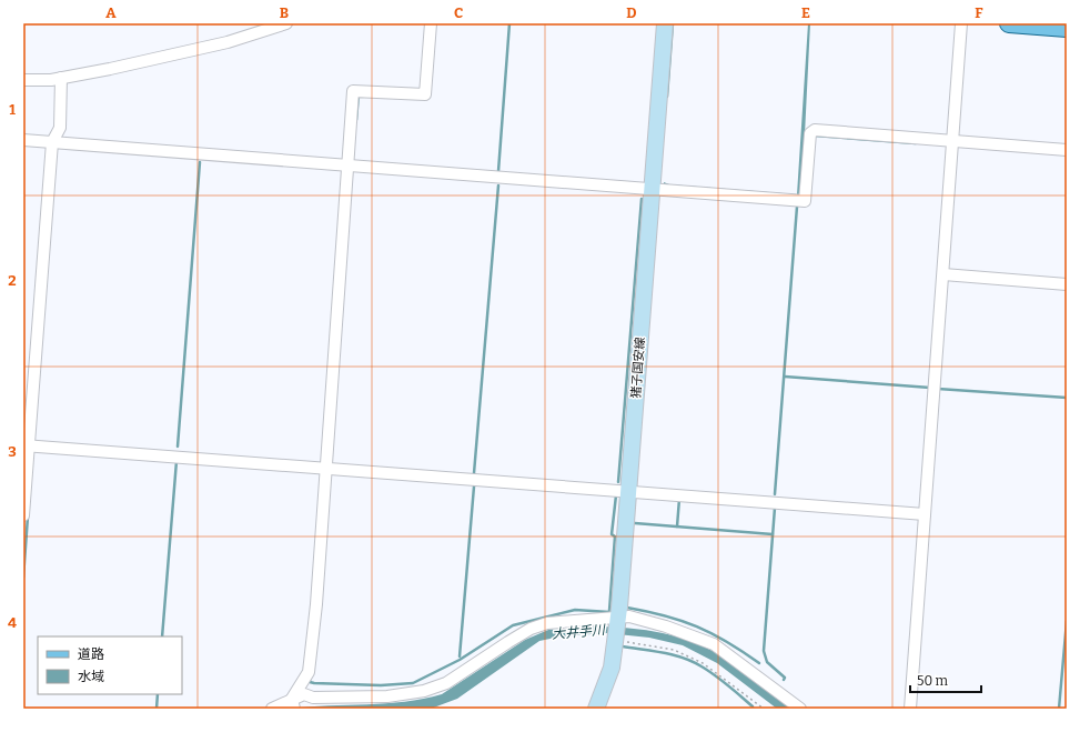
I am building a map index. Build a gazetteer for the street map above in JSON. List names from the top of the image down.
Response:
{
  "streets": {
    "main road": ["猪子国安線"]
  },
  "water": ["大井手川"],
  "legend": ["道路", "水域"],
  "scale_bar": "50 m",
  "grid": {
    "columns": [
      "A",
      "B",
      "C",
      "D",
      "E",
      "F"
    ],
    "rows": [
      "1",
      "2",
      "3",
      "4"
    ]
  }
}
